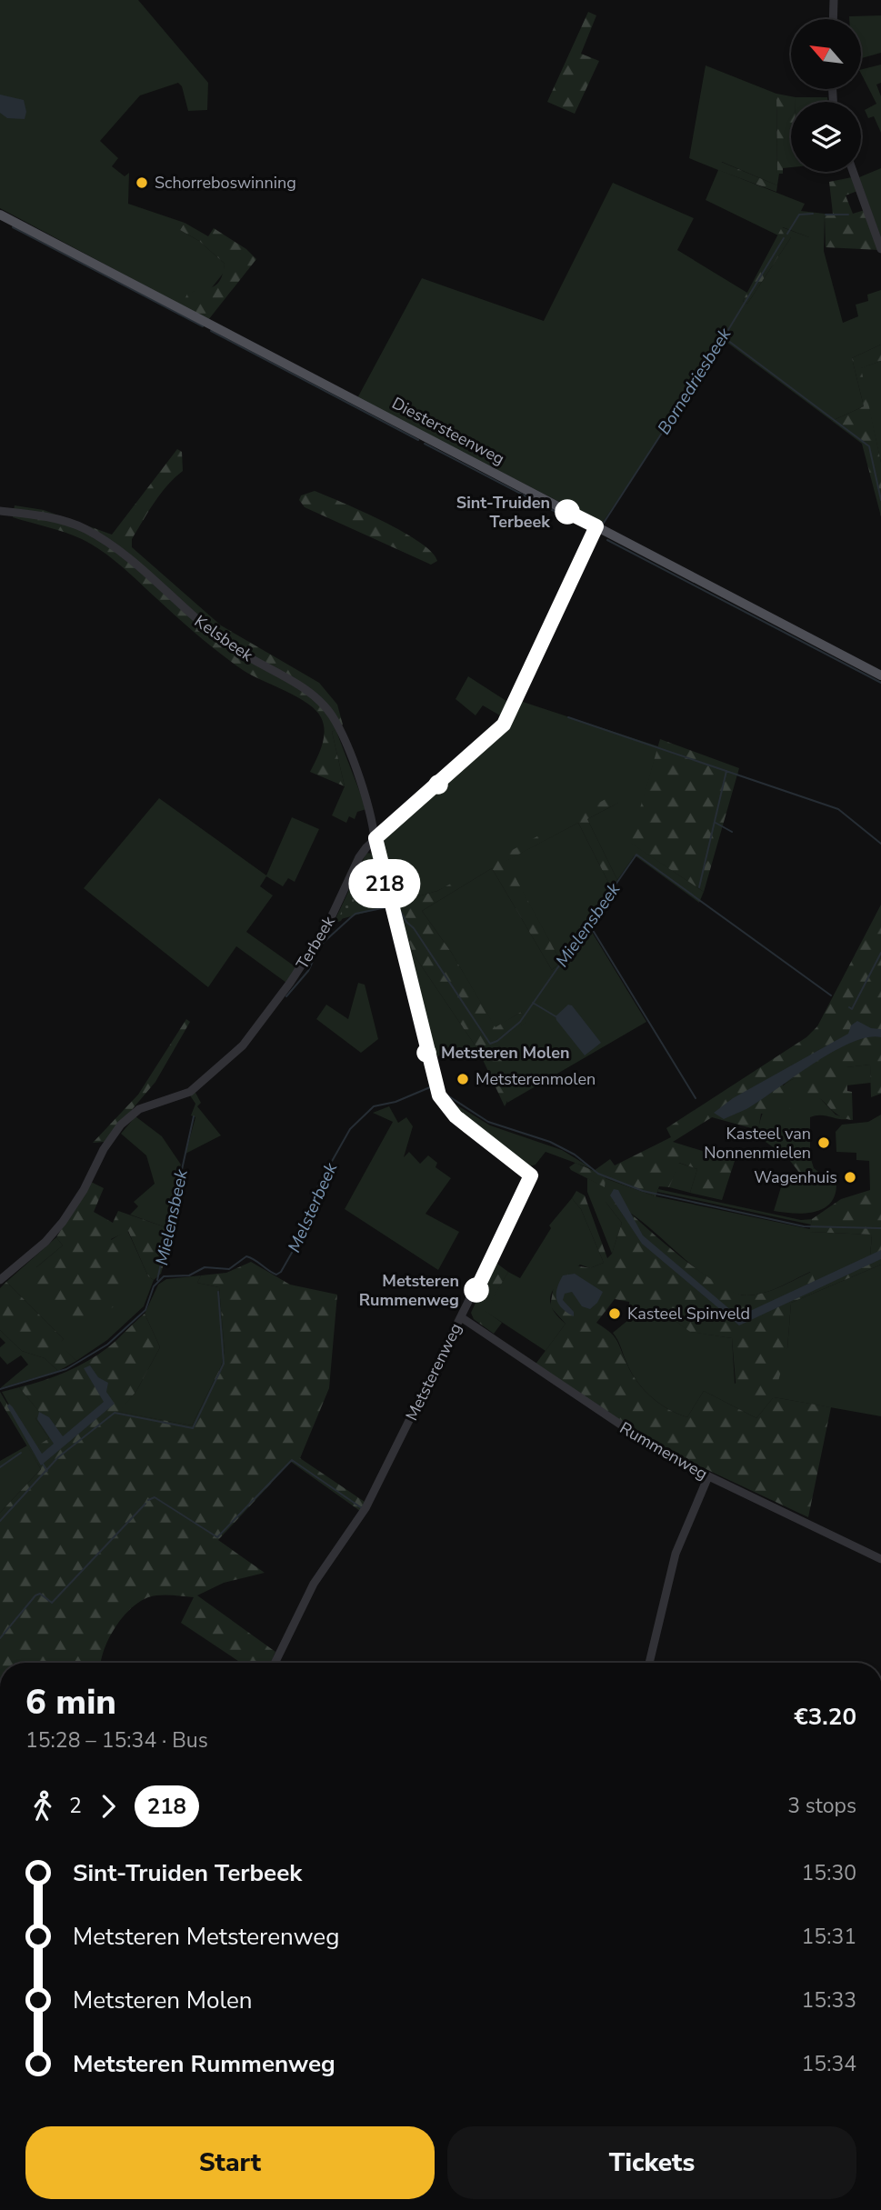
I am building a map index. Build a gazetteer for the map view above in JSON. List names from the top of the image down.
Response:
{
  "streets": {
    "main road": ["Diestersteenweg"],
    "street": [
      "Kelsbeek",
      "Terbeek",
      "Metsterenweg",
      "Rummenweg"
    ]
  },
  "crossings": [
    ["Diestersteenweg", "Terbeek"],
    ["Kelsbeek", "Terbeek"],
    ["Kelsbeek", "Metsterenweg"],
    ["Terbeek", "Metsterenweg"],
    ["Metsterenweg", "Rummenweg"]
  ],
  "water": ["Bornedriesbeek", "Mielensbeek", "Melsterbeek"],
  "places": [
    "Schorreboswinning",
    "Sint-Truiden Terbeek",
    "Metsteren Molen",
    "Metsterenmolen",
    "Kasteel van Nonnenmielen",
    "Wagenhuis",
    "Metsteren Rummenweg",
    "Kasteel Spinveld"
  ],
  "lines": ["bus line 218"],
  "north": "top left",
  "page": {
    "on_map": "218",
    "heading": ["6 min", "15:28 – 15:34 · Bus", "€3.20"],
    "legs": ["2", "218", "3 stops"],
    "list": [
      {
        "name": "Sint-Truiden Terbeek",
        "value": "15:30"
      },
      {
        "name": "Metsteren Metsterenweg",
        "value": "15:31"
      },
      {
        "name": "Metsteren Molen",
        "value": "15:33"
      },
      {
        "name": "Metsteren Rummenweg",
        "value": "15:34"
      }
    ],
    "buttons": ["Start", "Tickets"]
  }
}
